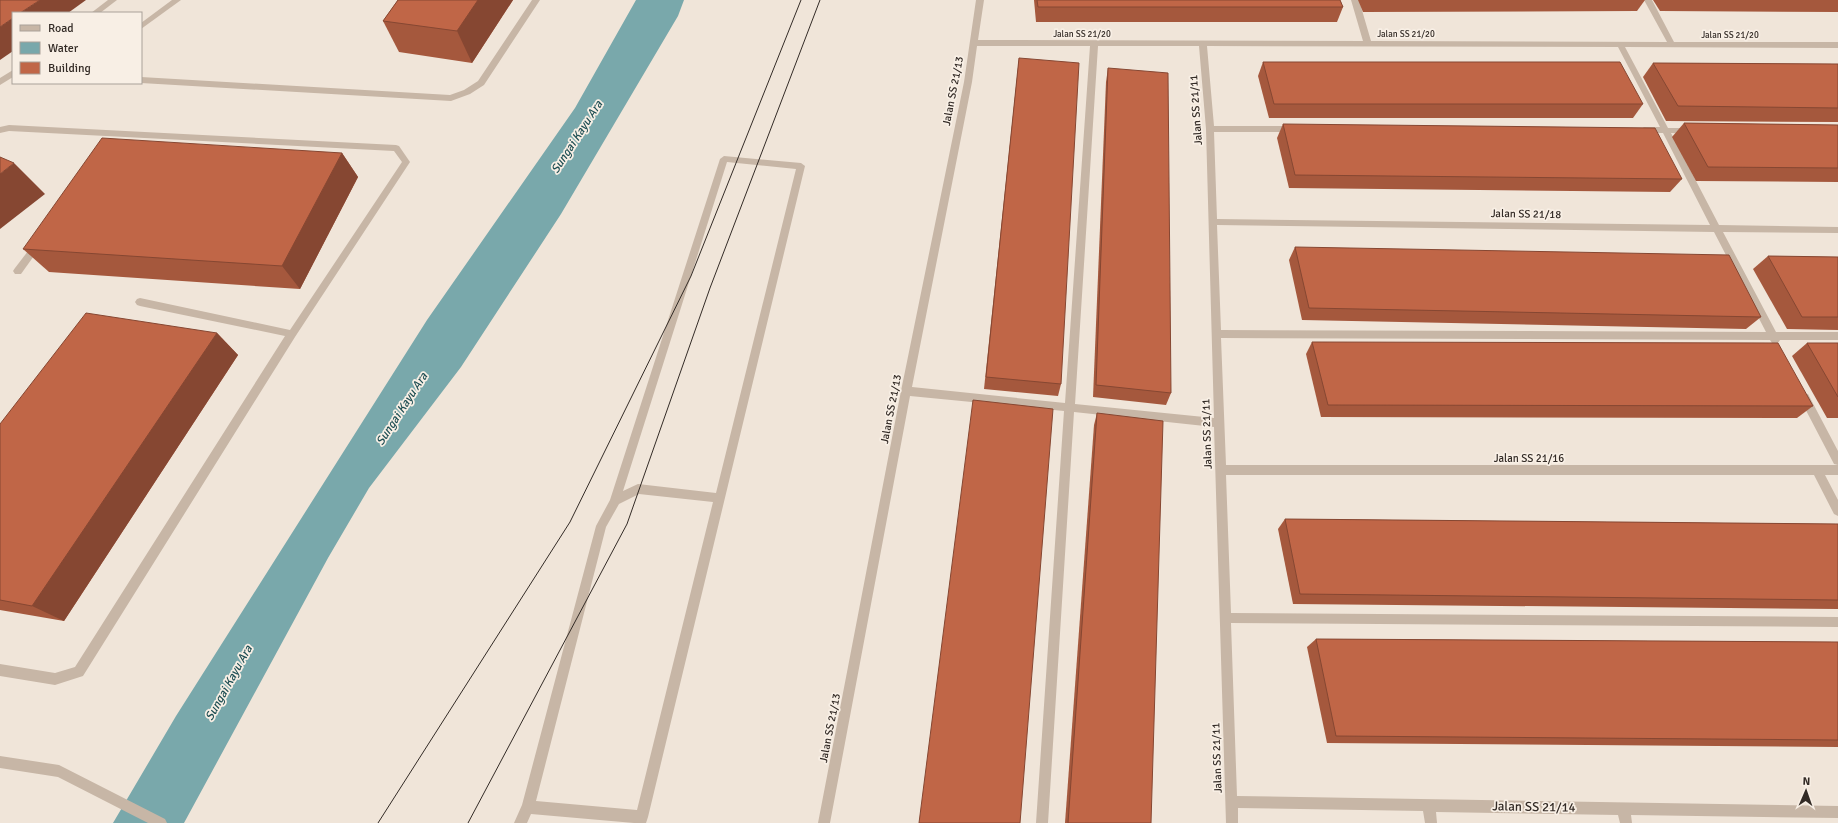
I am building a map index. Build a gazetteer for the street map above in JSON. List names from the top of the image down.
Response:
{
  "streets": {
    "street": [
      "Jalan SS 21/20",
      "Jalan SS 21/13",
      "Jalan SS 21/11",
      "Jalan SS 21/18",
      "Jalan SS 21/16",
      "Jalan SS 21/14"
    ]
  },
  "crossings": [
    ["Jalan SS 21/20", "Jalan SS 21/13"],
    ["Jalan SS 21/20", "Jalan SS 21/11"],
    ["Jalan SS 21/11", "Jalan SS 21/18"],
    ["Jalan SS 21/11", "Jalan SS 21/16"],
    ["Jalan SS 21/11", "Jalan SS 21/14"]
  ],
  "water": ["Sungai Kayu Ara"],
  "legend": ["Road", "Water", "Building"],
  "north": "top"
}
